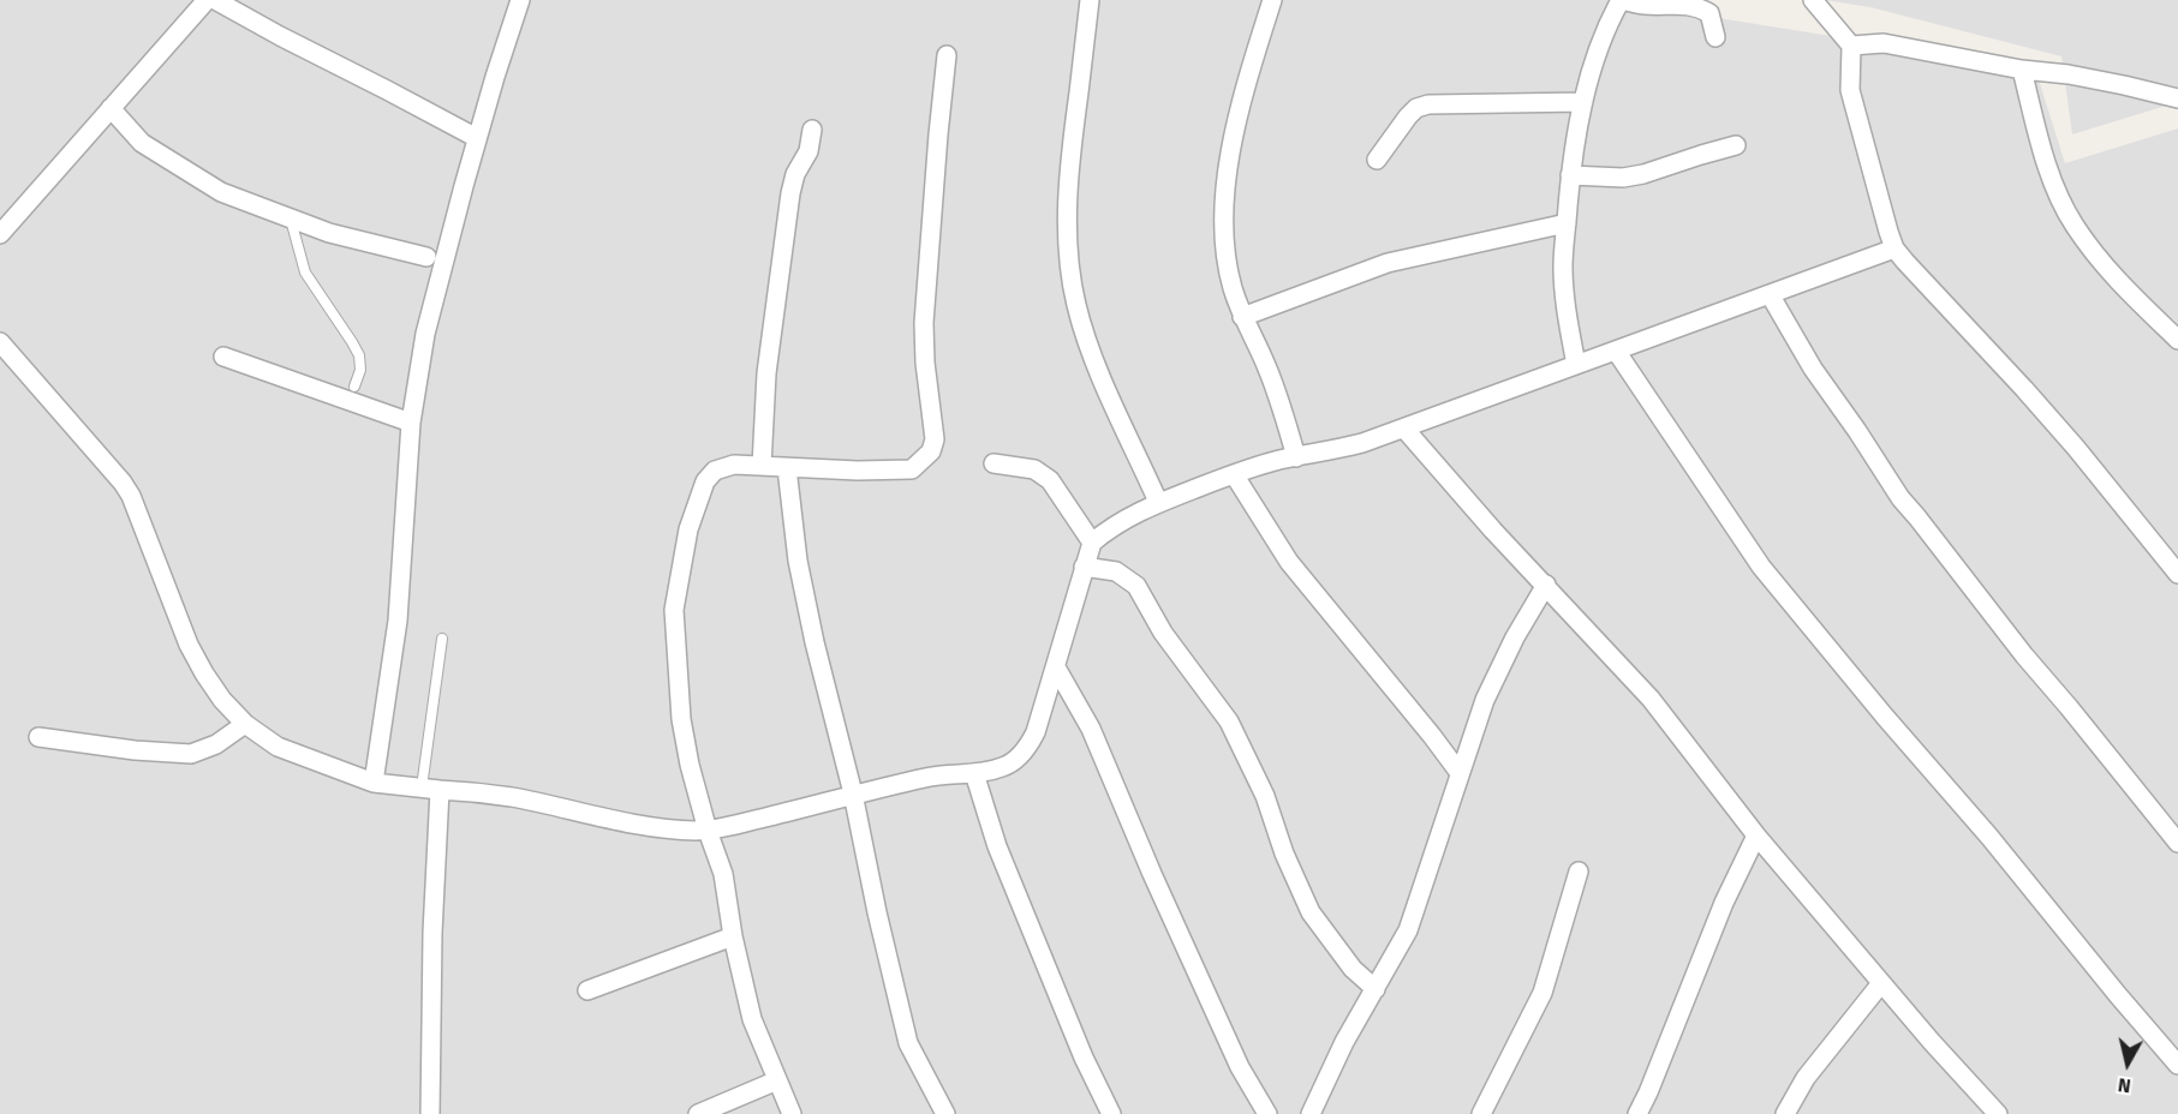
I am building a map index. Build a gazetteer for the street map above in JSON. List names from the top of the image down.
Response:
{
  "north": "bottom"
}
